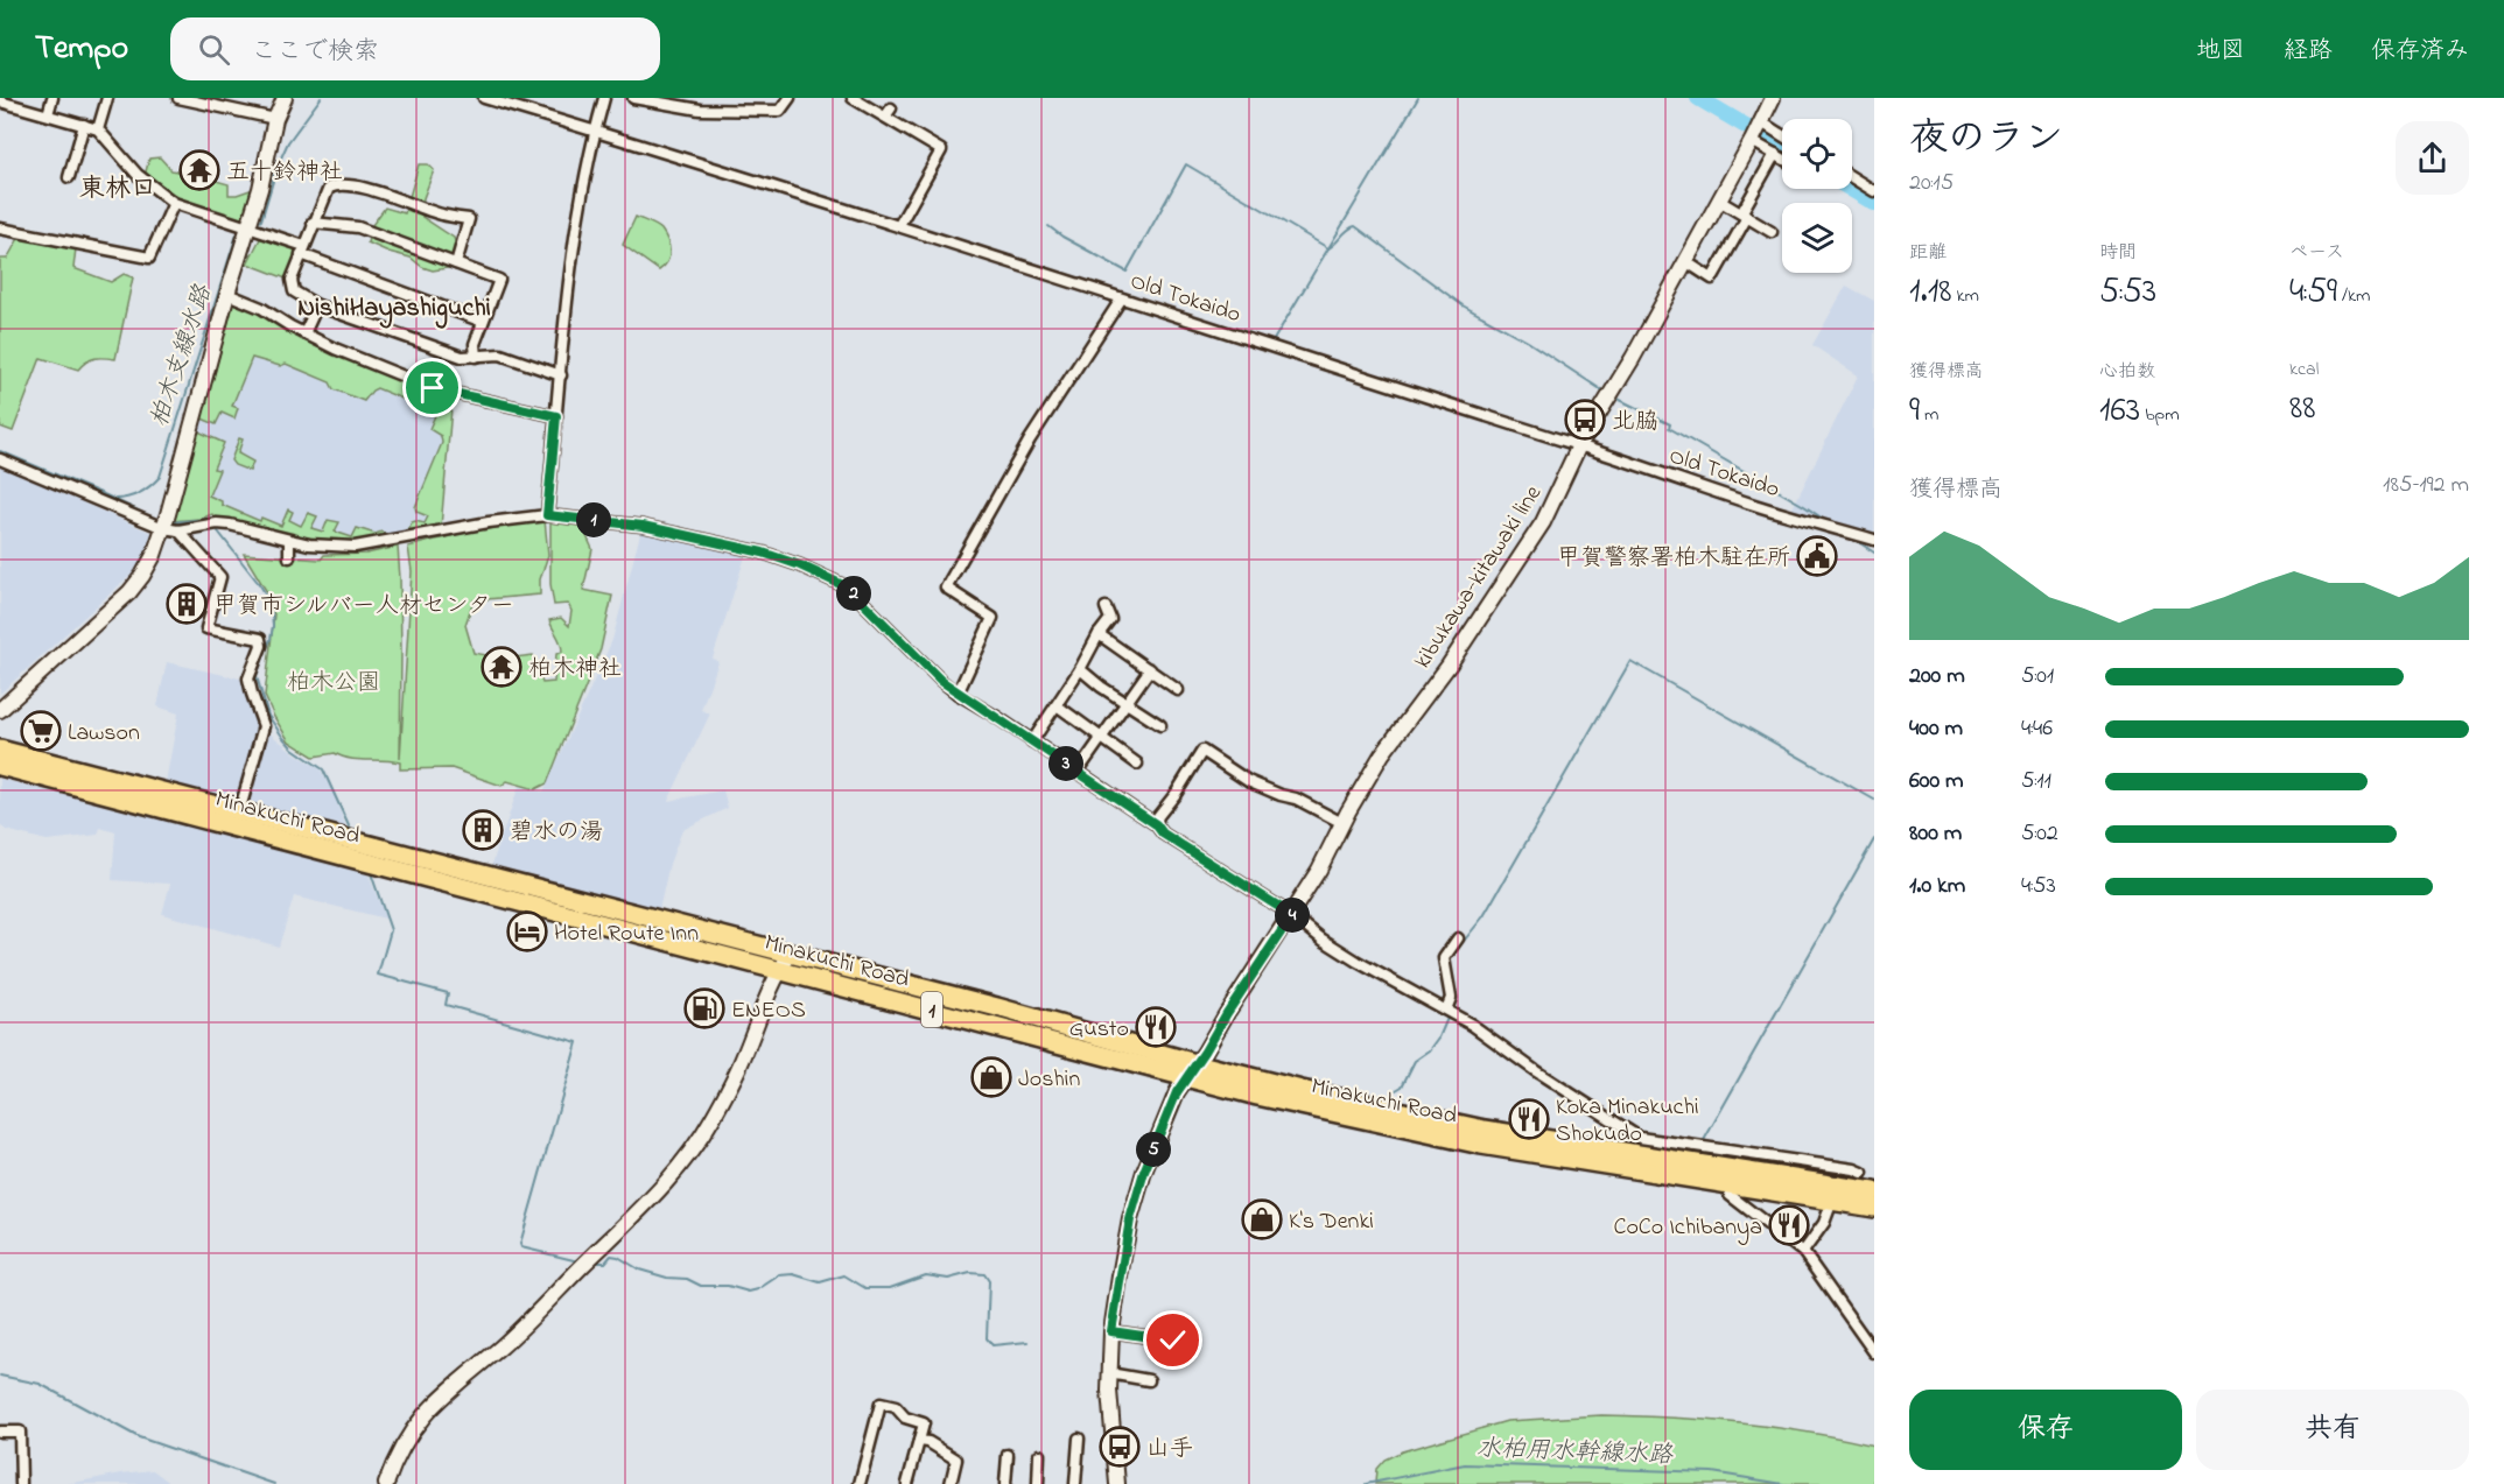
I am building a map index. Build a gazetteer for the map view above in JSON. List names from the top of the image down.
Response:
{
  "streets": {
    "highway": ["Minakuchi Road", "1"],
    "main road": ["kibukawa-kitawaki line"],
    "street": ["Old Tokaido"]
  },
  "crossings": [
    ["Old Tokaido", "kibukawa-kitawaki line"],
    ["kibukawa-kitawaki line", "Minakuchi Road"]
  ],
  "districts": ["東林口", "NishiHayashiguchi"],
  "water": ["柏木支線水路", "水柏用水幹線水路"],
  "parks": ["柏木公園"],
  "places": {
    "temple": ["五十鈴神社", "柏木神社"],
    "bus stop": ["北脇", "山手"],
    "public building": ["甲賀警察署柏木駐在所"],
    "building": ["甲賀市シルバー人材センター", "碧水の湯"],
    "supermarket": ["Lawson"],
    "hotel": ["Hotel Route Inn"],
    "fuel station": ["ENEOS"],
    "restaurant": ["Gusto", "Koka Minakuchi Shokudo", "CoCo Ichibanya"],
    "shop": ["Joshin", "K's Denki"]
  },
  "page": {
    "header": "Tempo",
    "search": "ここで検索",
    "nav": ["地図", "経路", "保存済み"],
    "heading": ["夜のラン", "20:15"],
    "stats": [
      ["距離", "1.18 km"],
      ["時間", "5:53"],
      ["ペース", "4:59 /km"],
      ["獲得標高", "9 m"],
      ["心拍数", "163 bpm"],
      ["kcal", "88"]
    ],
    "chart": ["獲得標高", "185–192 m"],
    "pins": [
      "1",
      "2",
      "3",
      "4",
      "5"
    ],
    "list": [
      {
        "name": "200 m",
        "note": "5:01"
      },
      {
        "name": "400 m",
        "note": "4:46"
      },
      {
        "name": "600 m",
        "note": "5:11"
      },
      {
        "name": "800 m",
        "note": "5:02"
      },
      {
        "name": "1.0 km",
        "note": "4:53"
      }
    ],
    "buttons": ["保存", "共有"]
  }
}
